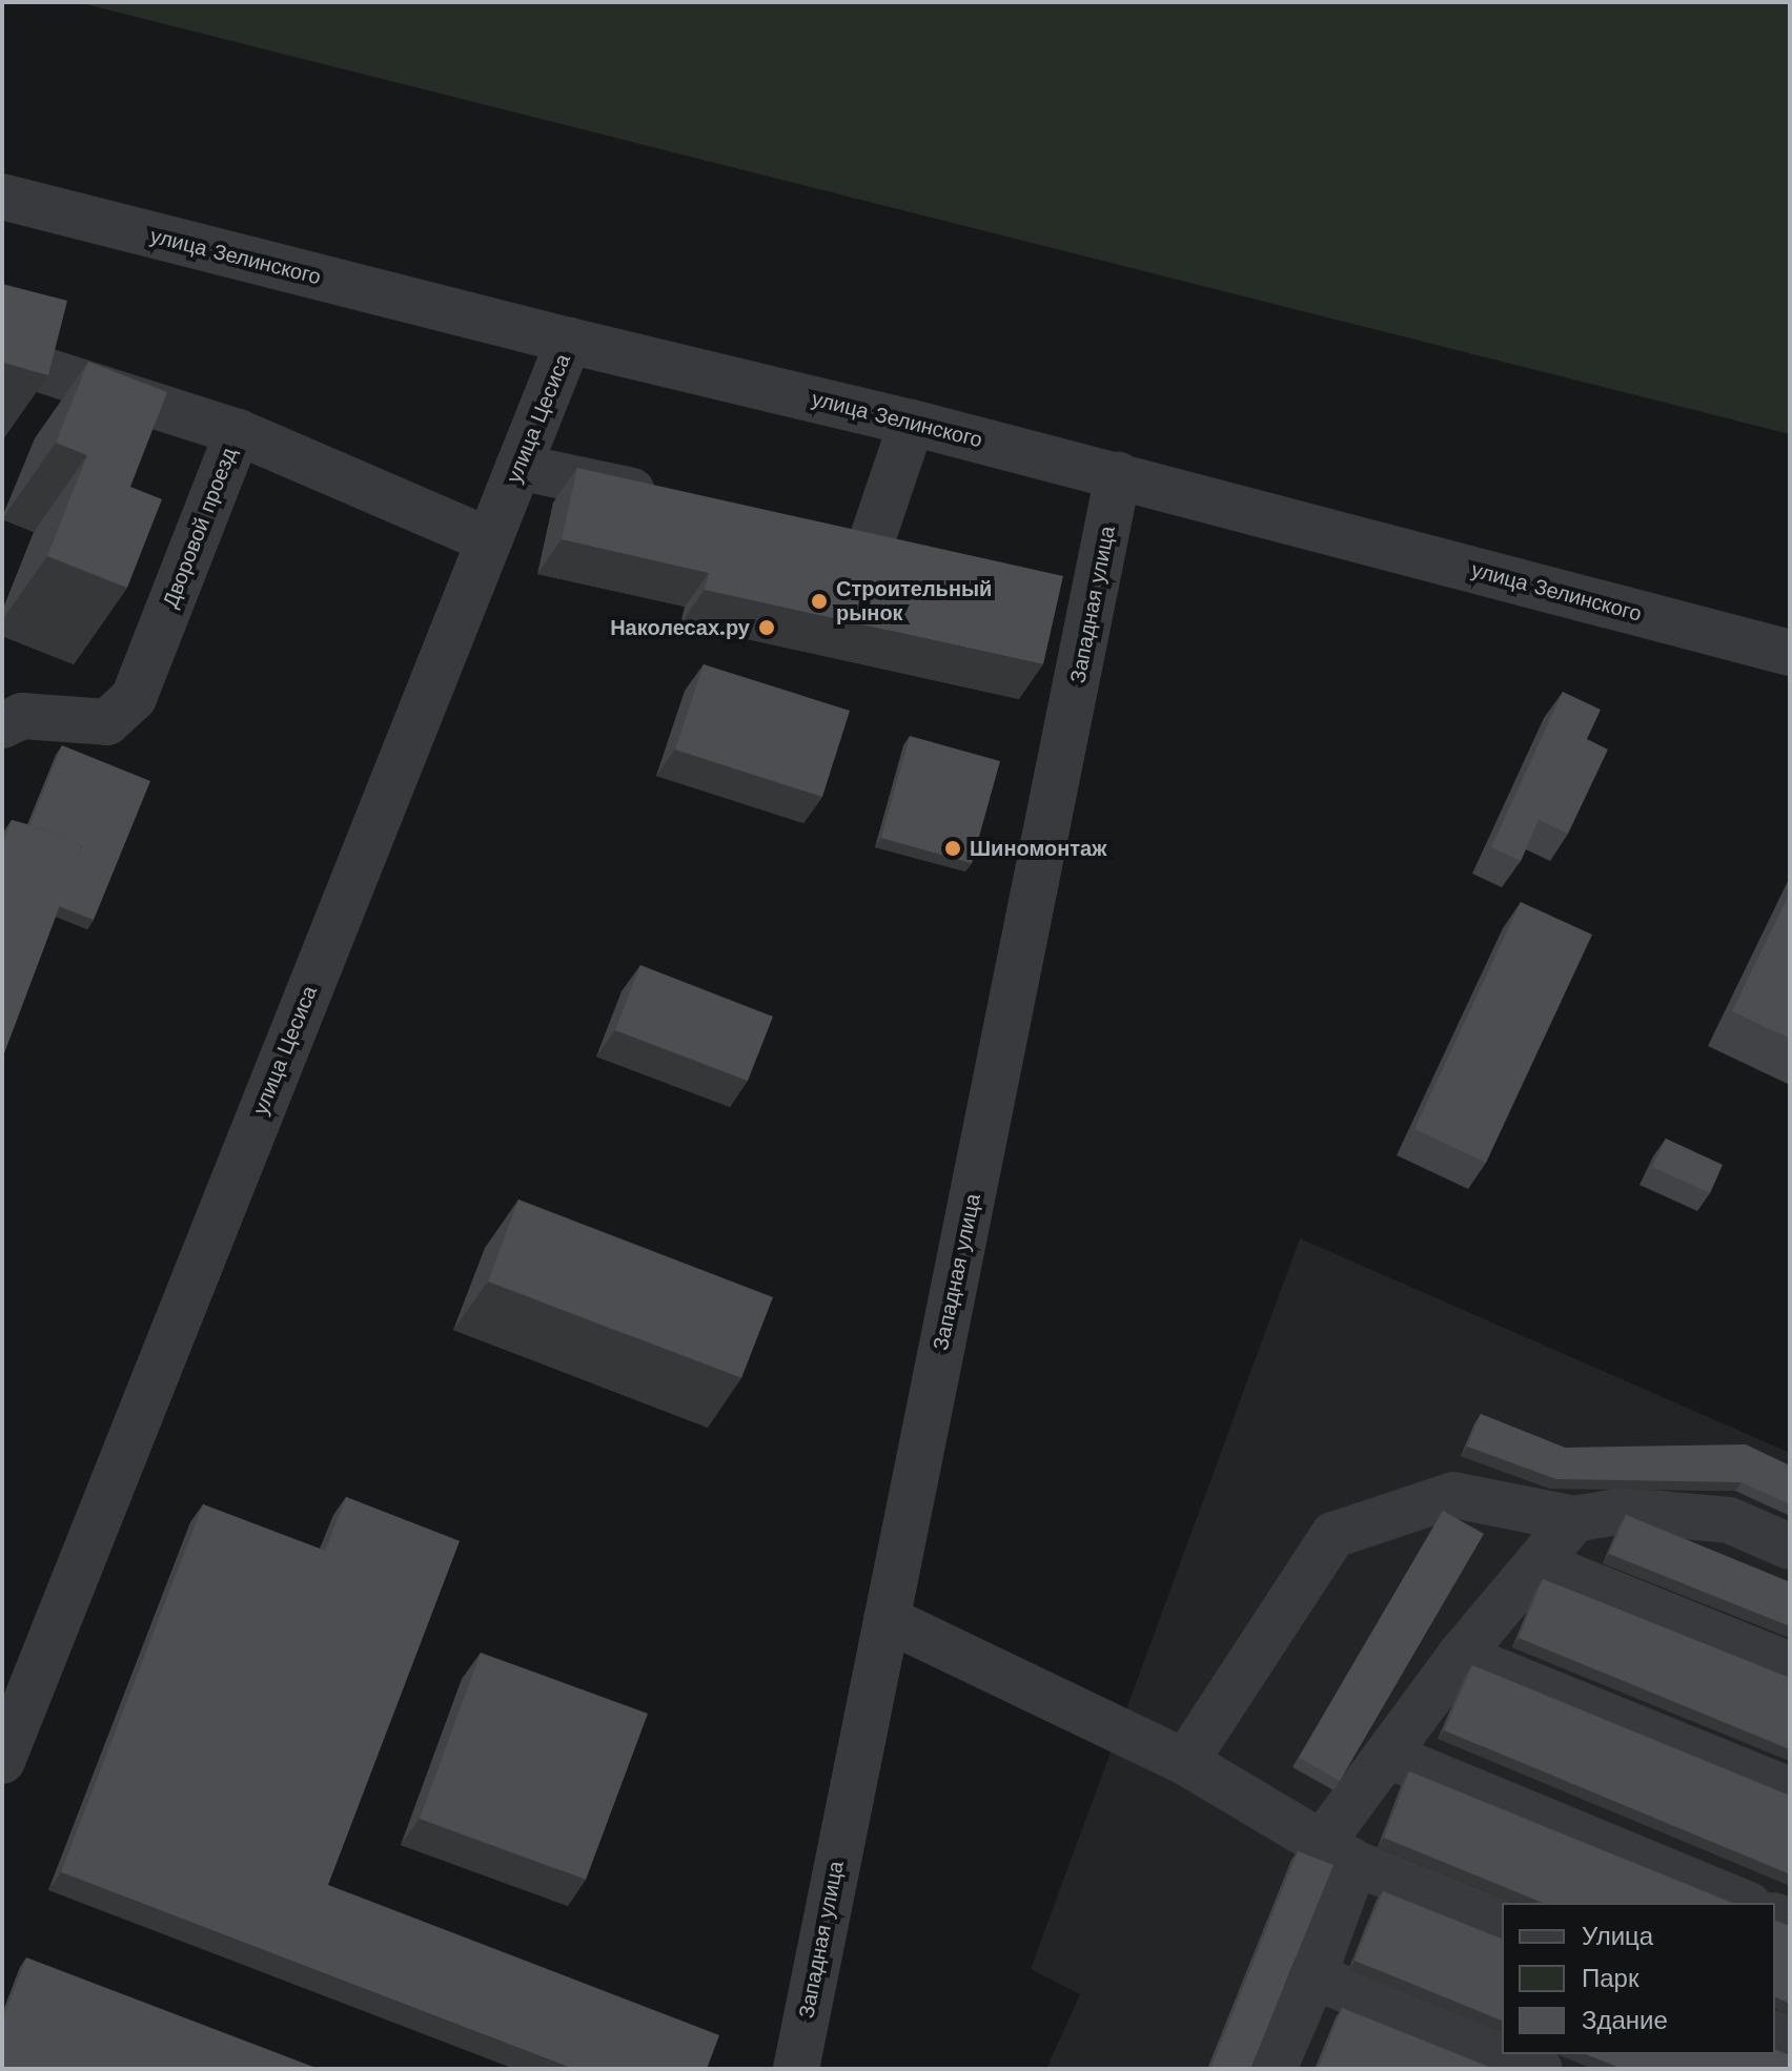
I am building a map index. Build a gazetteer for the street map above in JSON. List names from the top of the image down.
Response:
{
  "streets": {
    "street": [
      "улица Зелинского",
      "улица Цесиса",
      "Дворовой проезд",
      "Западная улица"
    ]
  },
  "crossings": [
    ["улица Зелинского", "улица Цесиса"],
    ["улица Зелинского", "Западная улица"],
    ["улица Цесиса", "Дворовой проезд"]
  ],
  "places": ["Строительный рынок", "Наколесах.ру", "Шиномонтаж"],
  "legend": ["Улица", "Парк", "Здание"]
}
